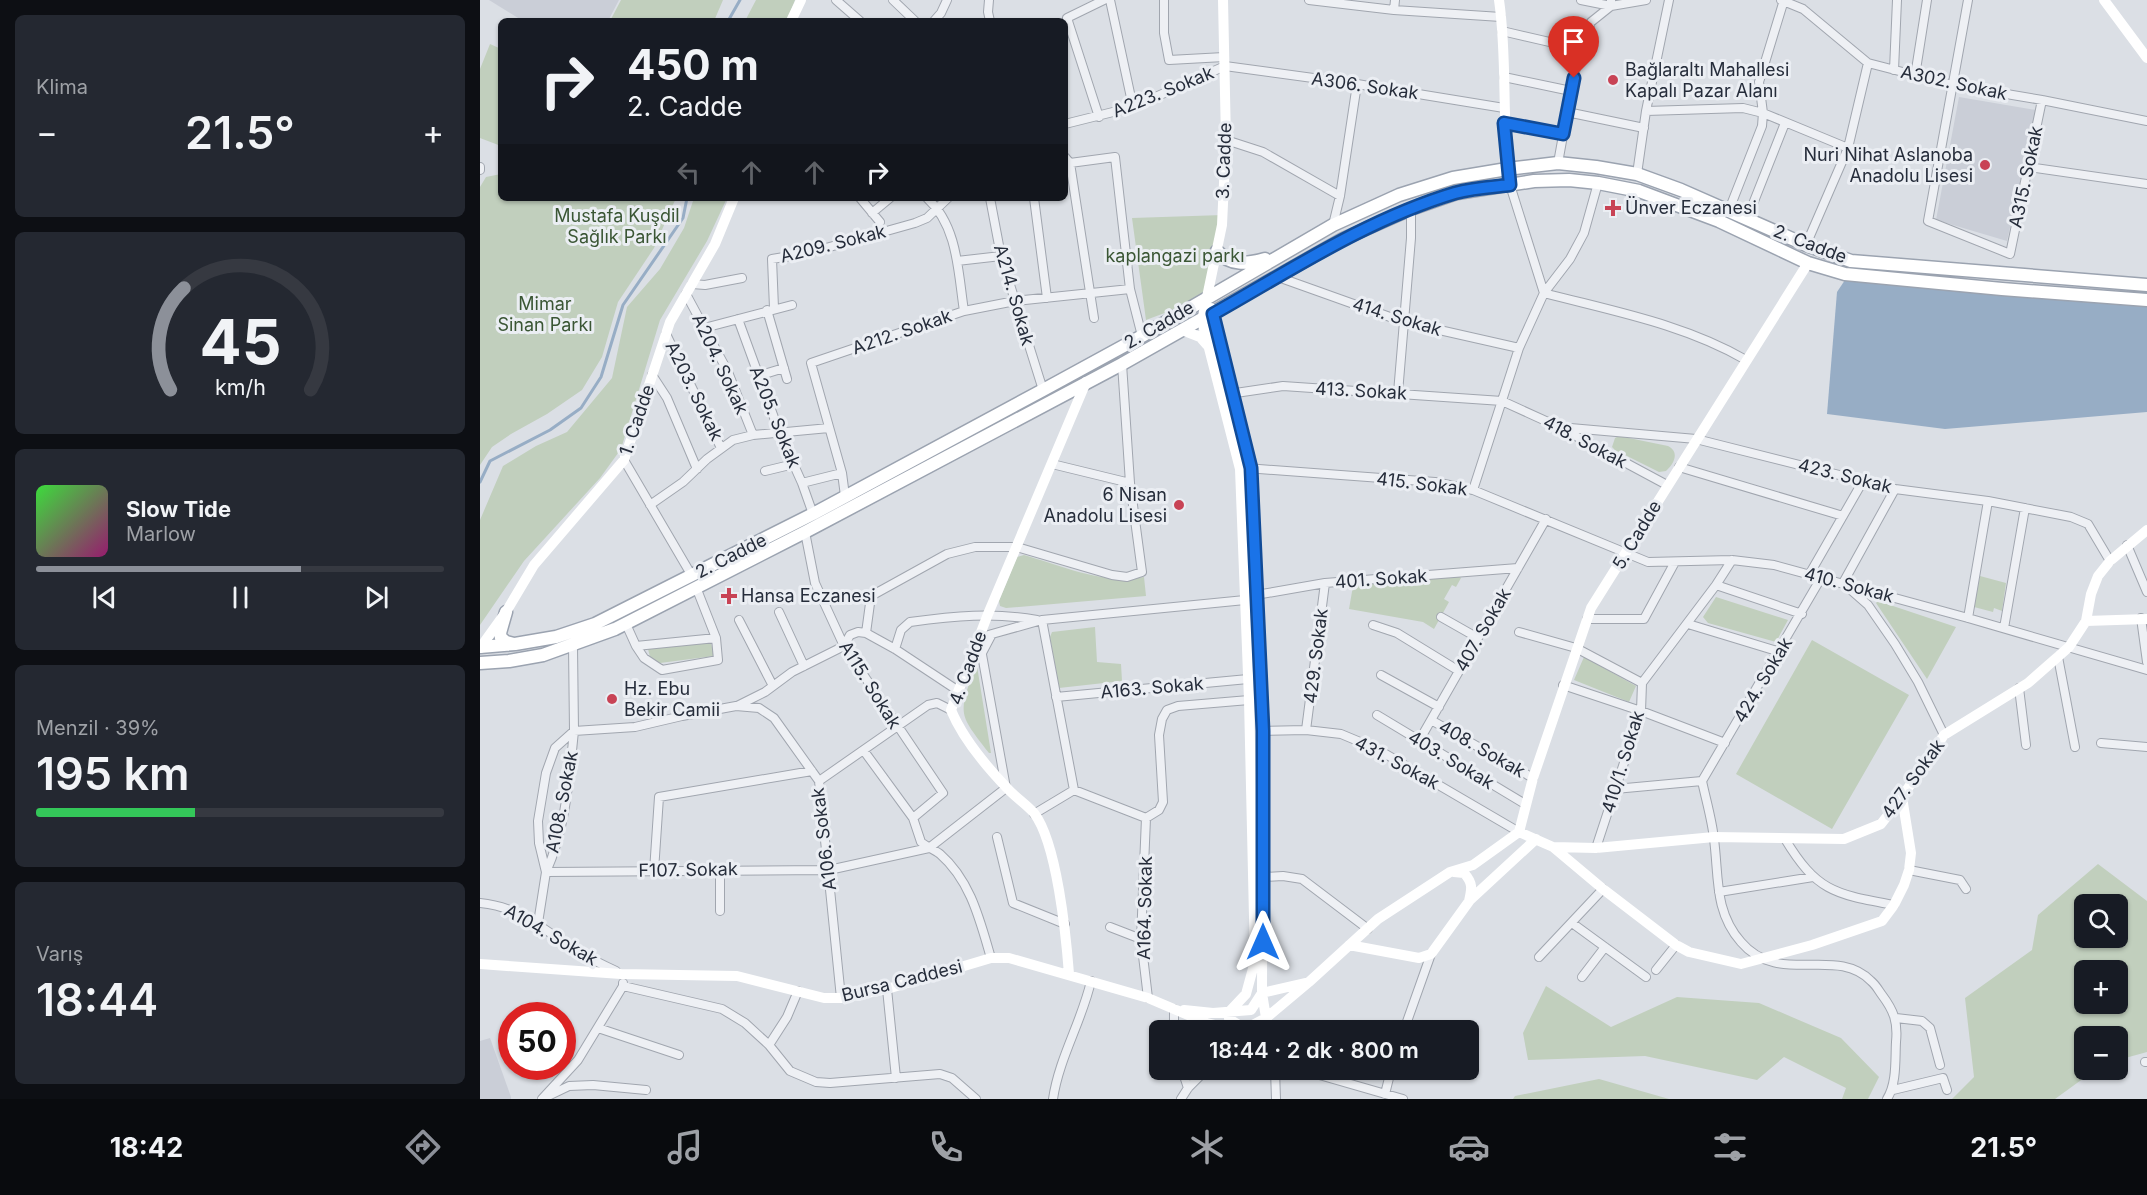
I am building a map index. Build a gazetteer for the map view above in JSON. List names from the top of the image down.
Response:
{
  "streets": {
    "main road": [
      "3. Cadde",
      "2. Cadde",
      "1. Cadde",
      "5. Cadde",
      "4. Cadde",
      "427. Sokak",
      "Bursa Caddesi"
    ],
    "street": [
      "A302. Sokak",
      "A306. Sokak",
      "A223. Sokak",
      "A315. Sokak",
      "A209. Sokak",
      "A214. Sokak",
      "414. Sokak",
      "A212. Sokak",
      "A204. Sokak",
      "A203. Sokak",
      "413. Sokak",
      "A205. Sokak",
      "418. Sokak",
      "423. Sokak",
      "415. Sokak",
      "401. Sokak",
      "410. Sokak",
      "407. Sokak",
      "429. Sokak",
      "424. Sokak",
      "A115. Sokak",
      "A163. Sokak",
      "408. Sokak",
      "403. Sokak",
      "410/1. Sokak",
      "431. Sokak",
      "A108. Sokak",
      "A106. Sokak",
      "F107. Sokak",
      "A164. Sokak",
      "A104. Sokak"
    ]
  },
  "crossings": [
    ["A302. Sokak", "A315. Sokak"],
    ["A306. Sokak", "A223. Sokak"],
    ["A306. Sokak", "3. Cadde"],
    ["A223. Sokak", "3. Cadde"],
    ["3. Cadde", "2. Cadde"],
    ["2. Cadde", "A214. Sokak"],
    ["2. Cadde", "414. Sokak"],
    ["2. Cadde", "A212. Sokak"],
    ["2. Cadde", "A205. Sokak"],
    ["2. Cadde", "1. Cadde"],
    ["2. Cadde", "5. Cadde"],
    ["2. Cadde", "4. Cadde"],
    ["2. Cadde", "A115. Sokak"],
    ["2. Cadde", "A108. Sokak"],
    ["A214. Sokak", "A212. Sokak"],
    ["A204. Sokak", "1. Cadde"],
    ["A203. Sokak", "1. Cadde"],
    ["413. Sokak", "418. Sokak"],
    ["418. Sokak", "423. Sokak"],
    ["418. Sokak", "5. Cadde"],
    ["423. Sokak", "5. Cadde"],
    ["423. Sokak", "427. Sokak"],
    ["415. Sokak", "5. Cadde"],
    ["415. Sokak", "410. Sokak"],
    ["415. Sokak", "407. Sokak"],
    ["5. Cadde", "410. Sokak"],
    ["5. Cadde", "408. Sokak"],
    ["5. Cadde", "403. Sokak"],
    ["5. Cadde", "431. Sokak"],
    ["5. Cadde", "427. Sokak"],
    ["401. Sokak", "407. Sokak"],
    ["401. Sokak", "429. Sokak"],
    ["410. Sokak", "424. Sokak"],
    ["410. Sokak", "427. Sokak"],
    ["407. Sokak", "408. Sokak"],
    ["407. Sokak", "403. Sokak"],
    ["429. Sokak", "431. Sokak"],
    ["4. Cadde", "Bursa Caddesi"],
    ["410/1. Sokak", "427. Sokak"],
    ["431. Sokak", "427. Sokak"],
    ["A108. Sokak", "A106. Sokak"],
    ["A108. Sokak", "F107. Sokak"],
    ["A108. Sokak", "A104. Sokak"],
    ["A106. Sokak", "F107. Sokak"],
    ["A106. Sokak", "Bursa Caddesi"],
    ["A164. Sokak", "Bursa Caddesi"],
    ["A104. Sokak", "Bursa Caddesi"]
  ],
  "parks": ["Mustafa Kuşdil Sağlık Parkı", "kaplangazi parkı", "Mimar Sinan Parkı"],
  "places": {
    "other": [
      "Bağlaraltı Mahallesi Kapalı Pazar Alanı",
      "Nuri Nihat Aslanoba Anadolu Lisesi",
      "6 Nisan Anadolu Lisesi",
      "Hz. Ebu Bekir Camii"
    ],
    "health": ["Ünver Eczanesi", "Hansa Eczanesi"]
  },
  "page": {
    "tile": [
      "Klima",
      ["Menzil · 39%", "195 km"],
      ["Varış", "18:44"]
    ],
    "turn": ["450 m", "2. Cadde"],
    "heat": ["−", "21.5°", "+"],
    "song": ["Slow Tide", "Marlow"],
    "map_buttons": ["+", "−"],
    "limit": "50",
    "trip": "18:44 · 2 dk · 800 m",
    "tabs": ["18:42", "21.5°"],
    "gauge": ["45", "km/h"]
  }
}
